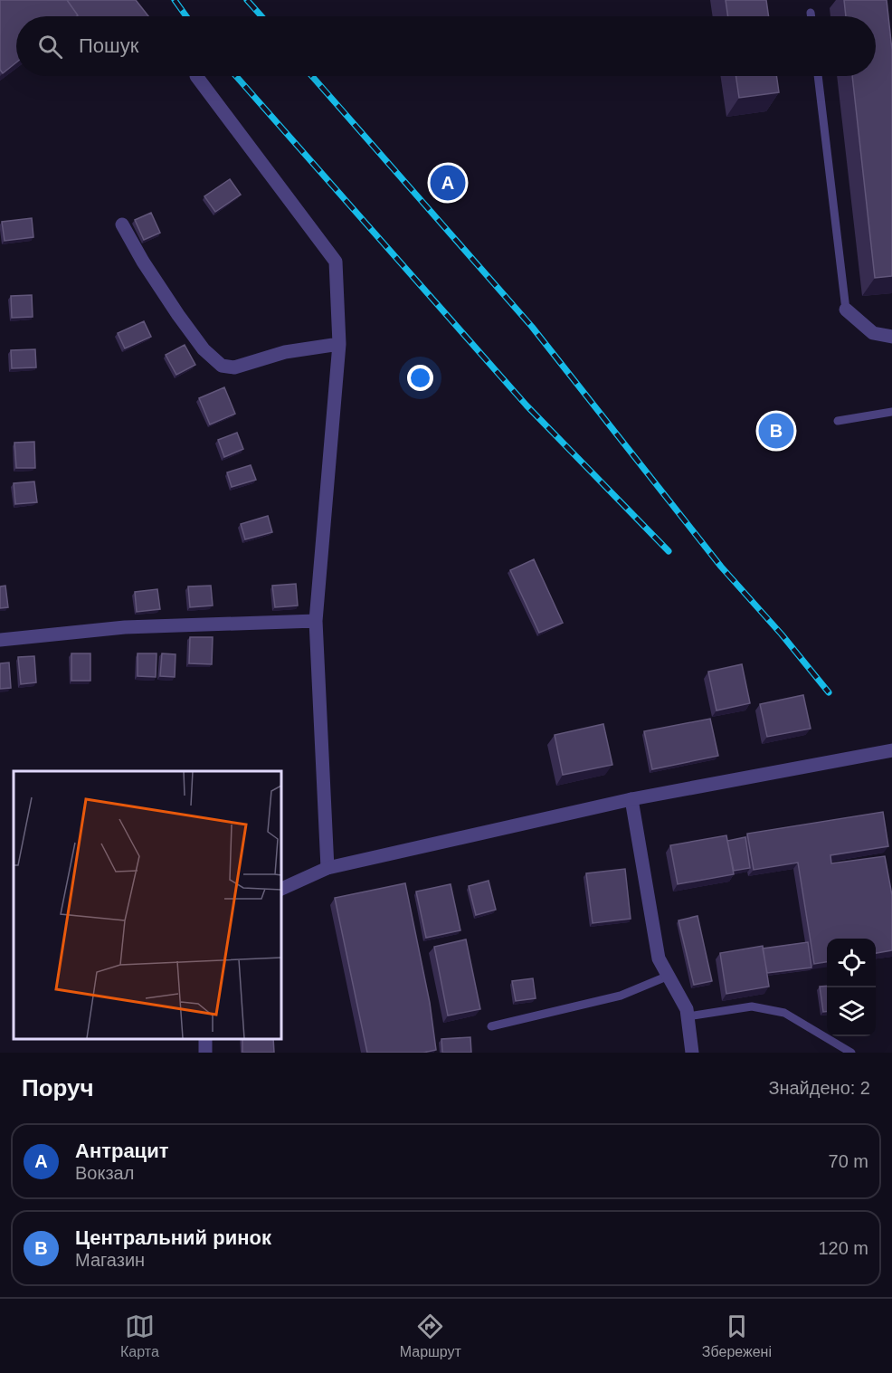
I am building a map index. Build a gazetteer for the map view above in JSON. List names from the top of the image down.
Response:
{
  "page": {
    "search": "Пошук",
    "pins": ["A", "B"],
    "heading": ["Поруч", "Знайдено: 2"],
    "list": [
      {
        "mark": "A",
        "name": "Антрацит",
        "note": "Вокзал",
        "value": "70 m"
      },
      {
        "mark": "B",
        "name": "Центральний ринок",
        "note": "Магазин",
        "value": "120 m"
      }
    ],
    "nav": ["Карта", "Маршрут", "Збережені"]
  }
}
